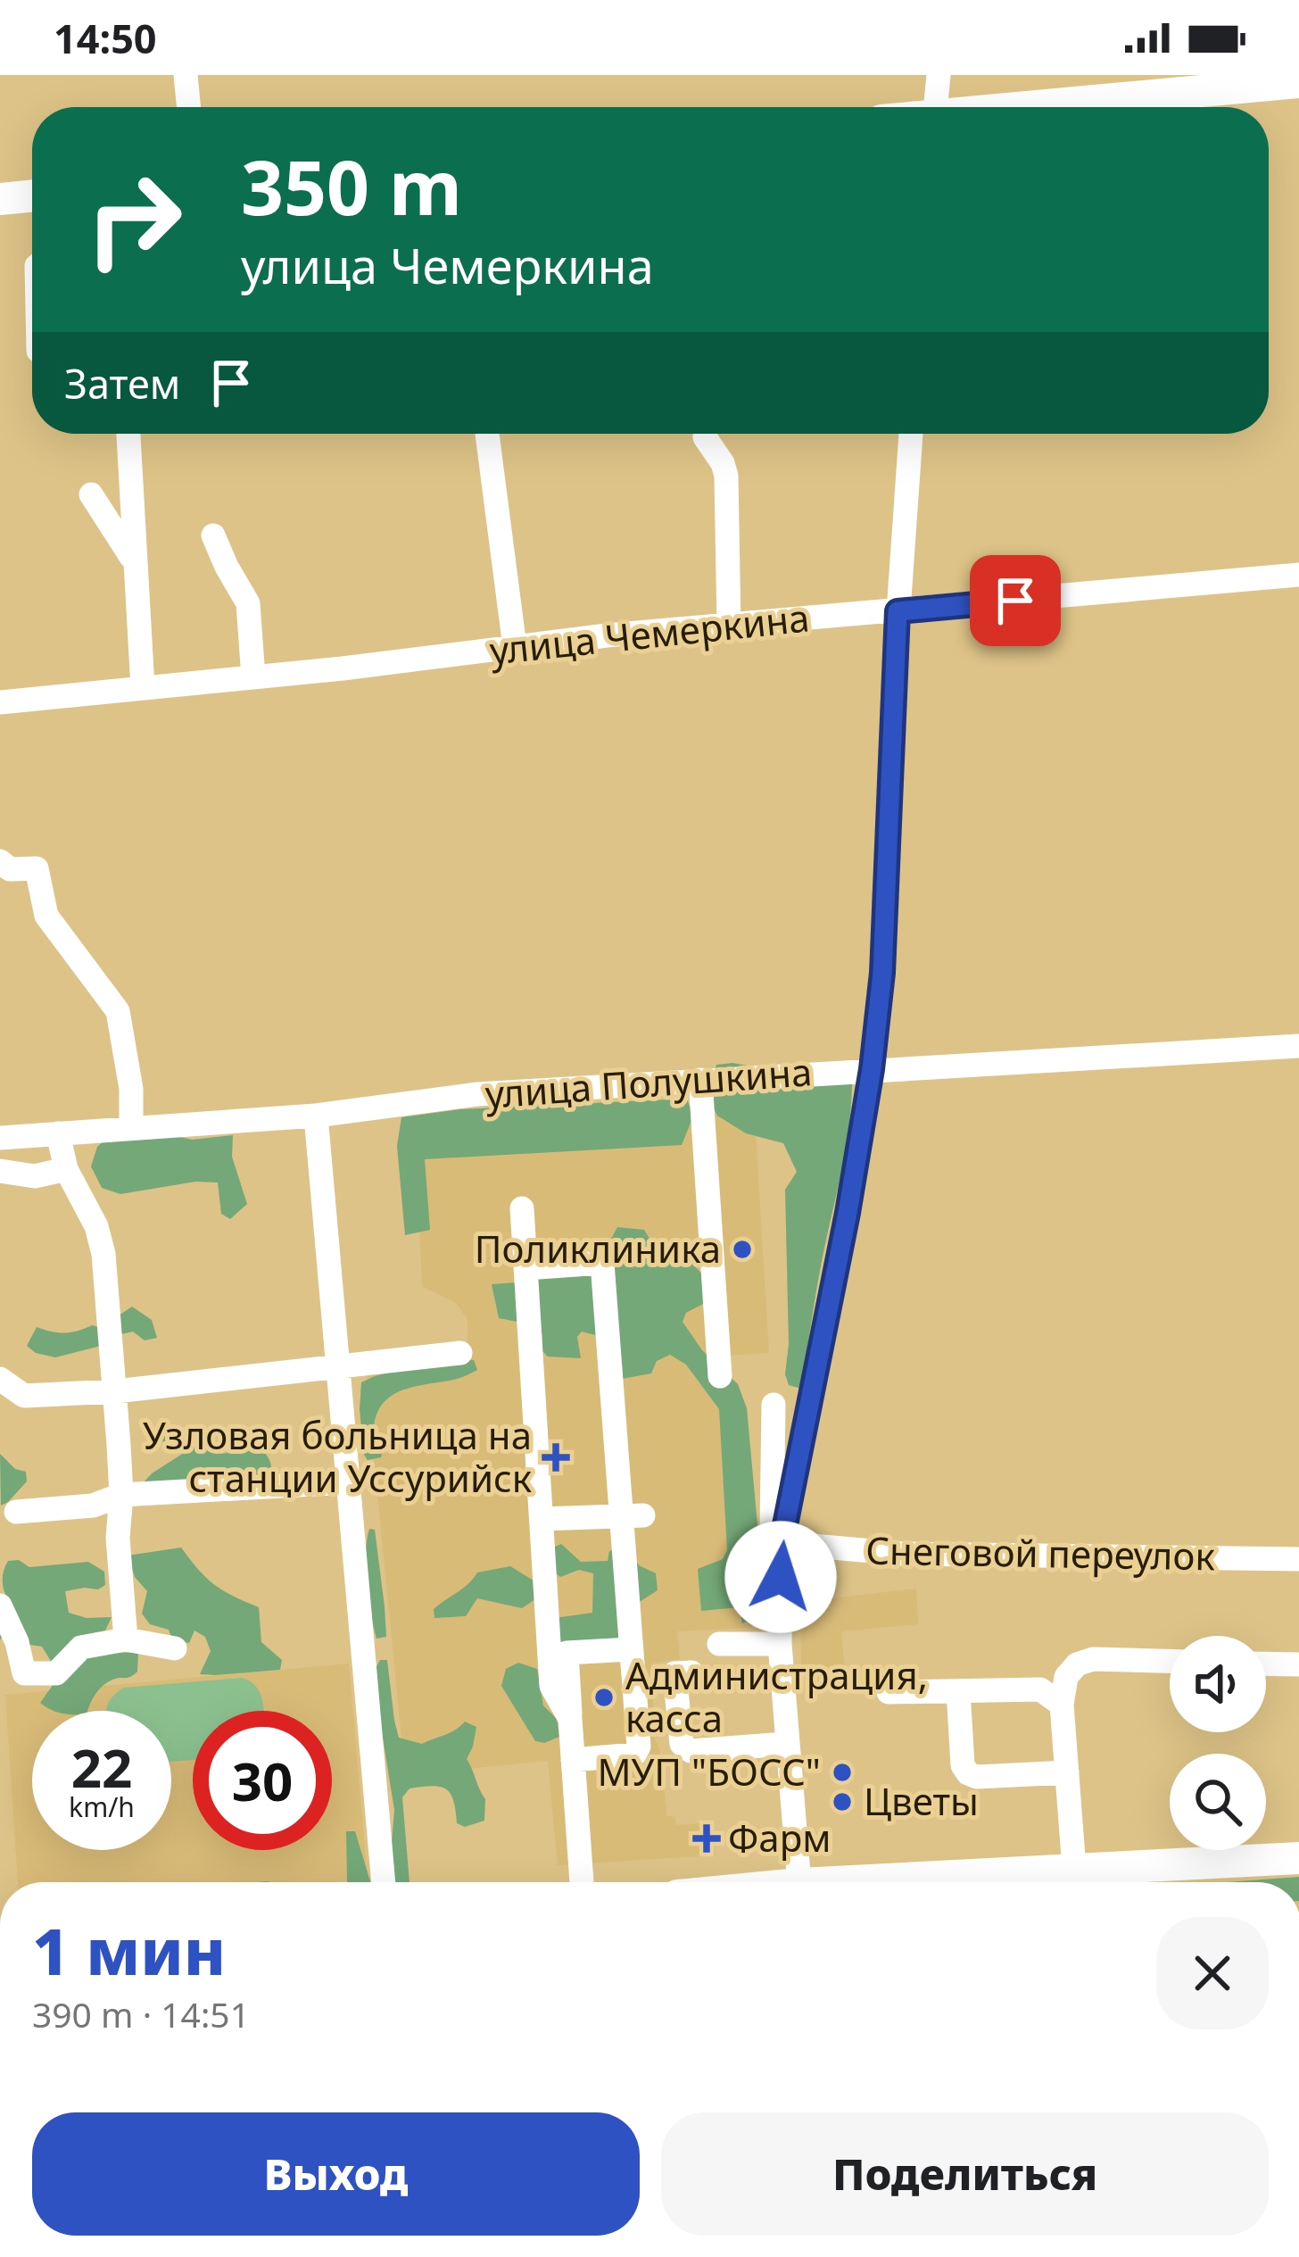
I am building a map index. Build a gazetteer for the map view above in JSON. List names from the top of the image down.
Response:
{
  "streets": {
    "street": ["улица Чемеркина", "улица Полушкина", "Снеговой переулок"]
  },
  "places": {
    "other": [
      "Поликлиника",
      "Администрация, касса",
      "МУП \"БОСС\"",
      "Цветы"
    ],
    "health": ["Узловая больница на станции Уссурийск", "Фарм"]
  },
  "page": {
    "status": "14:50",
    "turn": ["350 m", "улица Чемеркина"],
    "then": "Затем",
    "speed": "22 km/h",
    "limit": "30",
    "heading": ["1 мин", "390 m · 14:51"],
    "buttons": ["Выход", "Поделиться"]
  }
}
